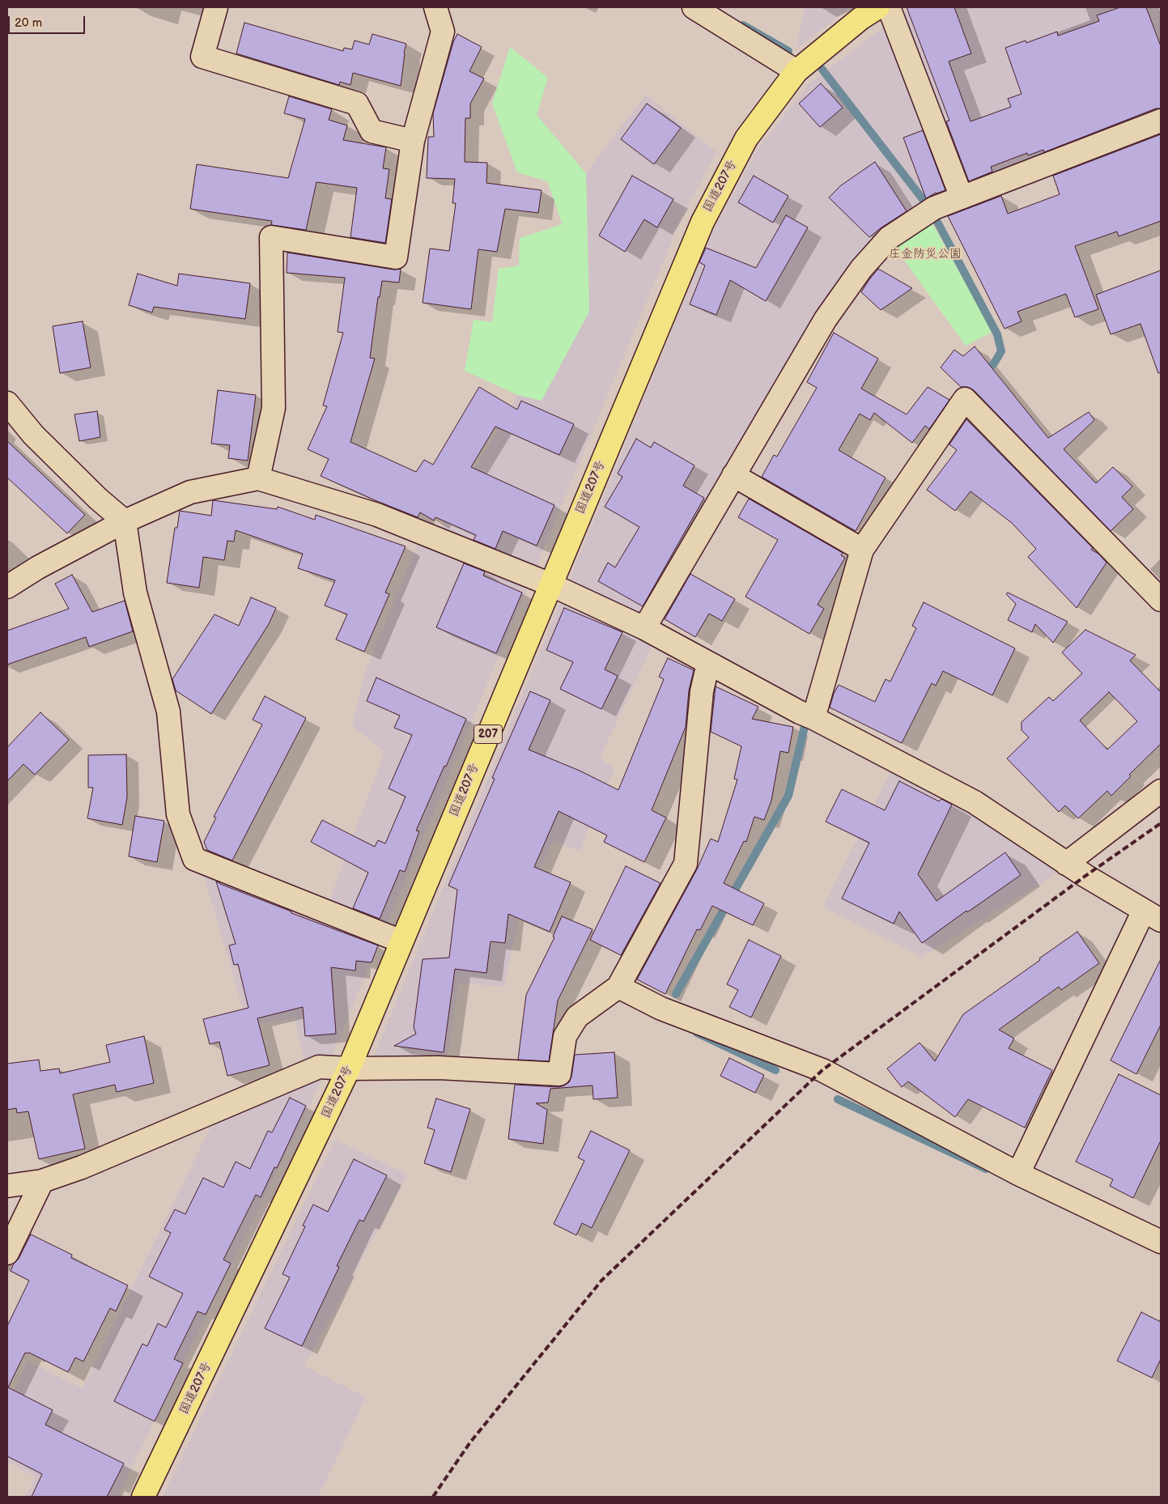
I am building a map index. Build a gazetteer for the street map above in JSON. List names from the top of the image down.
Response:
{
  "streets": {
    "highway": ["国道207号", "207"]
  },
  "parks": ["庄金防災公園"],
  "scale_bar": "20 m"
}
